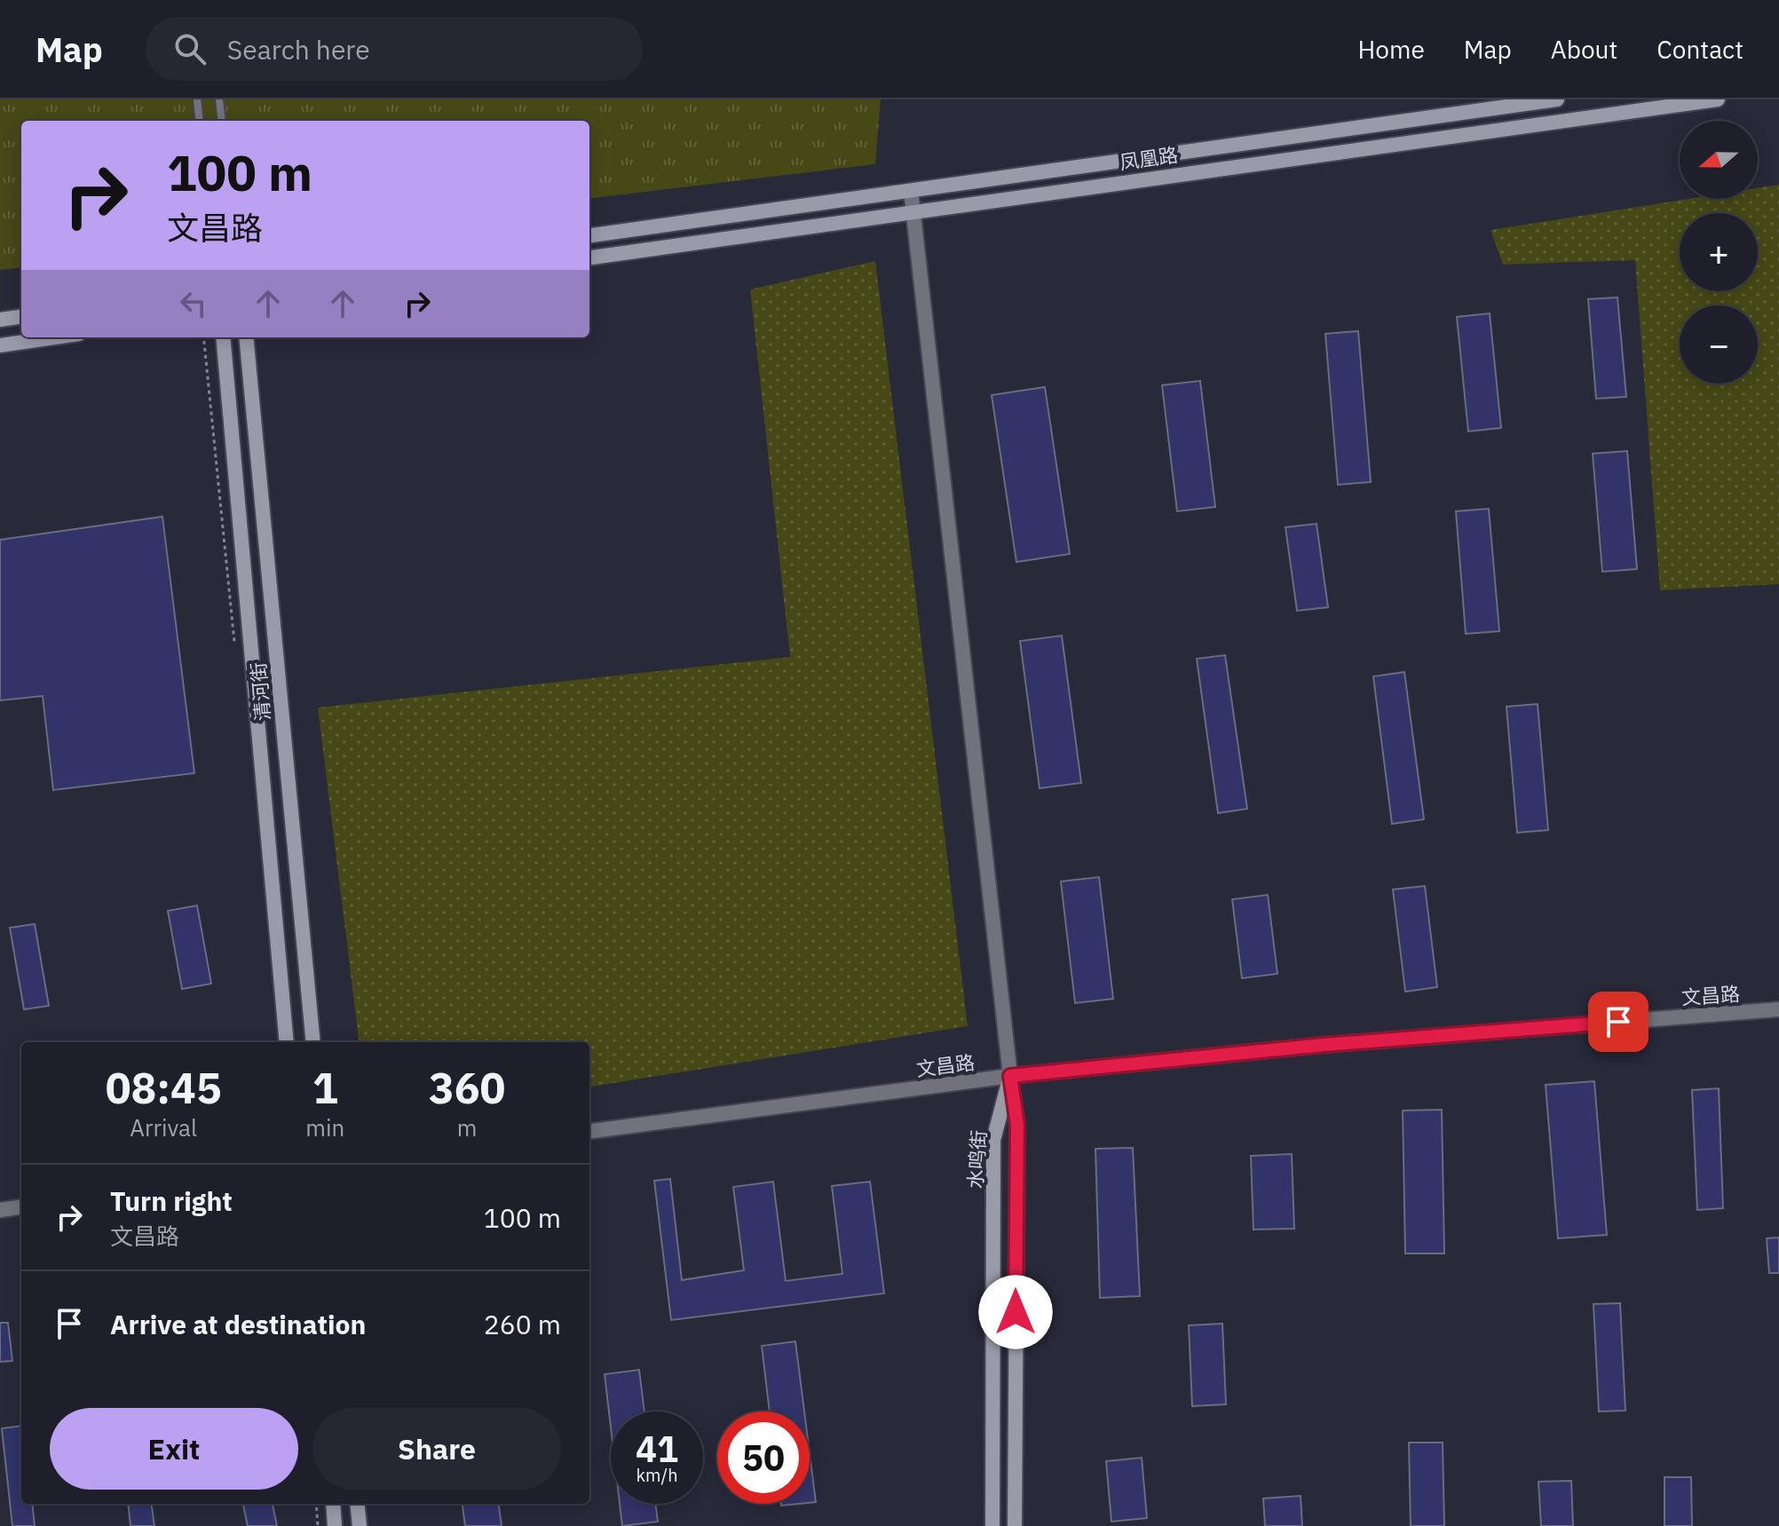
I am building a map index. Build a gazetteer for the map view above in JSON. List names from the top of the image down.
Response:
{
  "streets": {
    "main road": ["凤凰路", "清河街", "水鸣街"],
    "street": ["文昌路"]
  },
  "crossings": [
    ["文昌路", "水鸣街"]
  ],
  "north": "left",
  "page": {
    "header": "Map",
    "search": "Search here",
    "nav": [
      "Home",
      "Map",
      "About",
      "Contact"
    ],
    "map_buttons": ["+", "−"],
    "turn": ["100 m", "文昌路"],
    "eta": [
      "08:45",
      "Arrival",
      "1",
      "min",
      "360",
      "m"
    ],
    "list": [
      {
        "name": "Turn right",
        "note": "文昌路",
        "value": "100 m"
      },
      {
        "name": "Arrive at destination",
        "value": "260 m"
      }
    ],
    "buttons": ["Exit", "Share"],
    "speed": "41 km/h",
    "limit": "50"
  }
}
